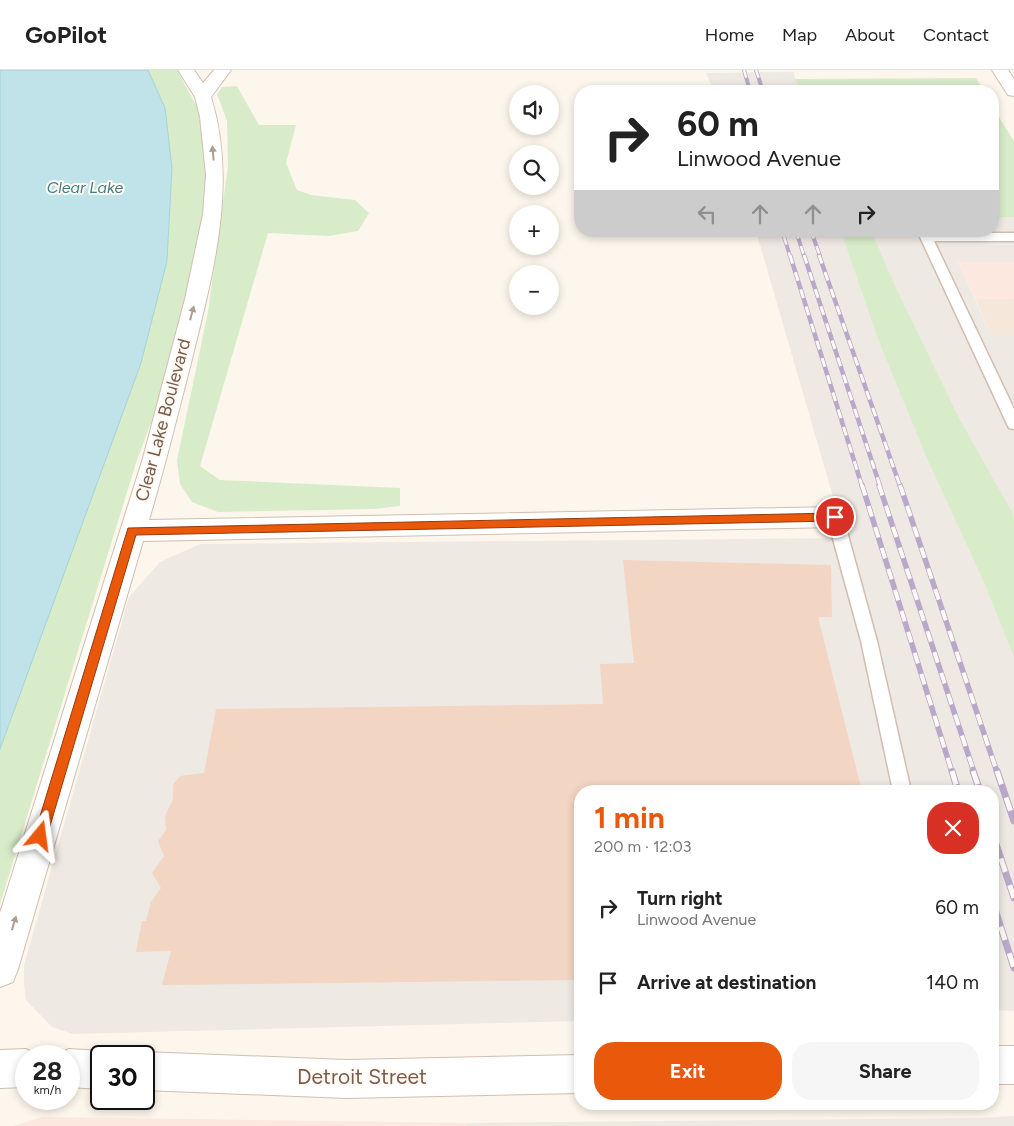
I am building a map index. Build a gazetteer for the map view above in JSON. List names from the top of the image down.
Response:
{
  "streets": {
    "street": ["Clear Lake Boulevard", "Detroit Street"]
  },
  "one_way": ["Clear Lake Boulevard"],
  "water": ["Clear Lake"],
  "page": {
    "header": "GoPilot",
    "nav": [
      "Home",
      "Map",
      "About",
      "Contact"
    ],
    "map_buttons": ["+", "−"],
    "turn": ["60 m", "Linwood Avenue"],
    "heading": ["1 min", "200 m · 12:03"],
    "list": [
      {
        "name": "Turn right",
        "note": "Linwood Avenue",
        "value": "60 m"
      },
      {
        "name": "Arrive at destination",
        "value": "140 m"
      }
    ],
    "buttons": ["Exit", "Share"],
    "speed": "28 km/h",
    "limit": "30"
  }
}
